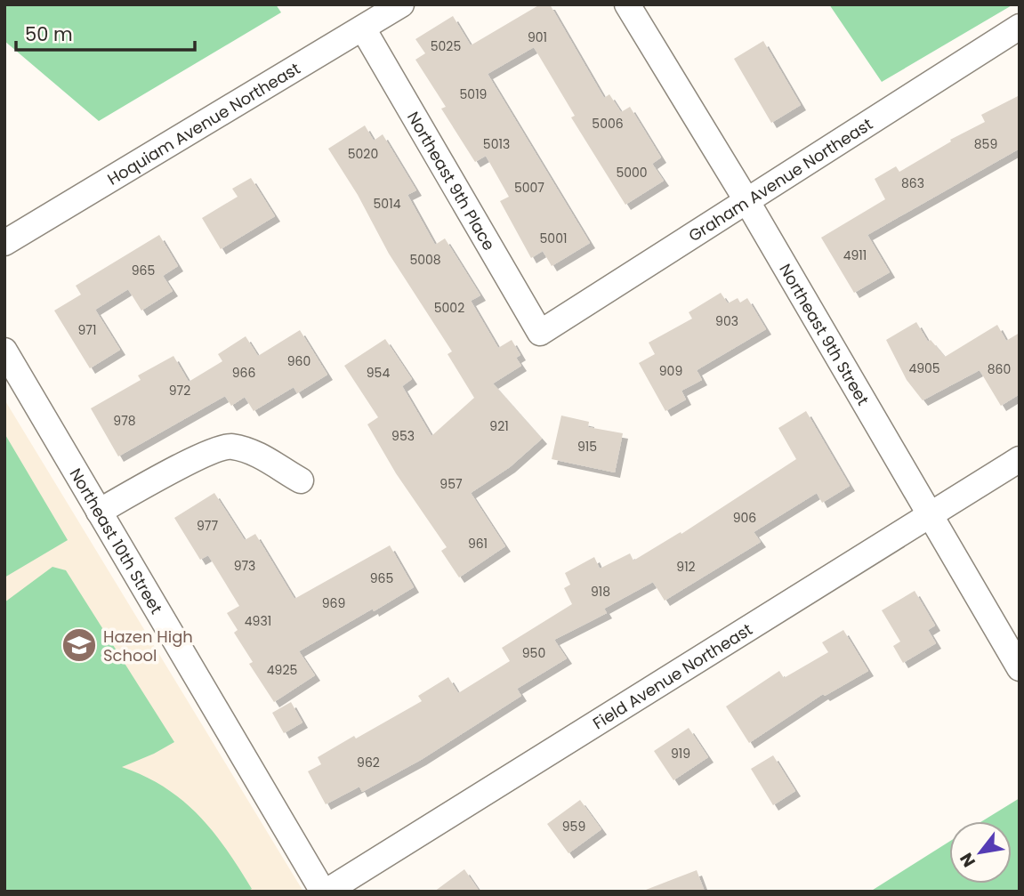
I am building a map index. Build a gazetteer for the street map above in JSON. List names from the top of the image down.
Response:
{
  "streets": {
    "street": [
      "Hoquiam Avenue Northeast",
      "Graham Avenue Northeast",
      "Northeast 9th Place",
      "Northeast 9th Street",
      "Northeast 10th Street",
      "Field Avenue Northeast"
    ]
  },
  "crossings": [
    ["Hoquiam Avenue Northeast", "Northeast 9th Place"],
    ["Graham Avenue Northeast", "Northeast 9th Place"],
    ["Graham Avenue Northeast", "Northeast 9th Street"],
    ["Northeast 9th Street", "Field Avenue Northeast"],
    ["Northeast 10th Street", "Field Avenue Northeast"]
  ],
  "places": {
    "school or university": ["Hazen High School"]
  },
  "house_numbers": [
    "901",
    "5025",
    "5019",
    "5006",
    "5013",
    "859",
    "5020",
    "5000",
    "863",
    "5007",
    "5014",
    "5001",
    "4911",
    "5008",
    "965",
    "5002",
    "903",
    "971",
    "960",
    "4905",
    "860",
    "909",
    "966",
    "954",
    "972",
    "978",
    "921",
    "953",
    "915",
    "957",
    "906",
    "977",
    "961",
    "973",
    "912",
    "965",
    "918",
    "969",
    "4931",
    "950",
    "4925",
    "919",
    "962",
    "959"
  ],
  "scale_bar": "50 m",
  "north": "bottom left"
}
